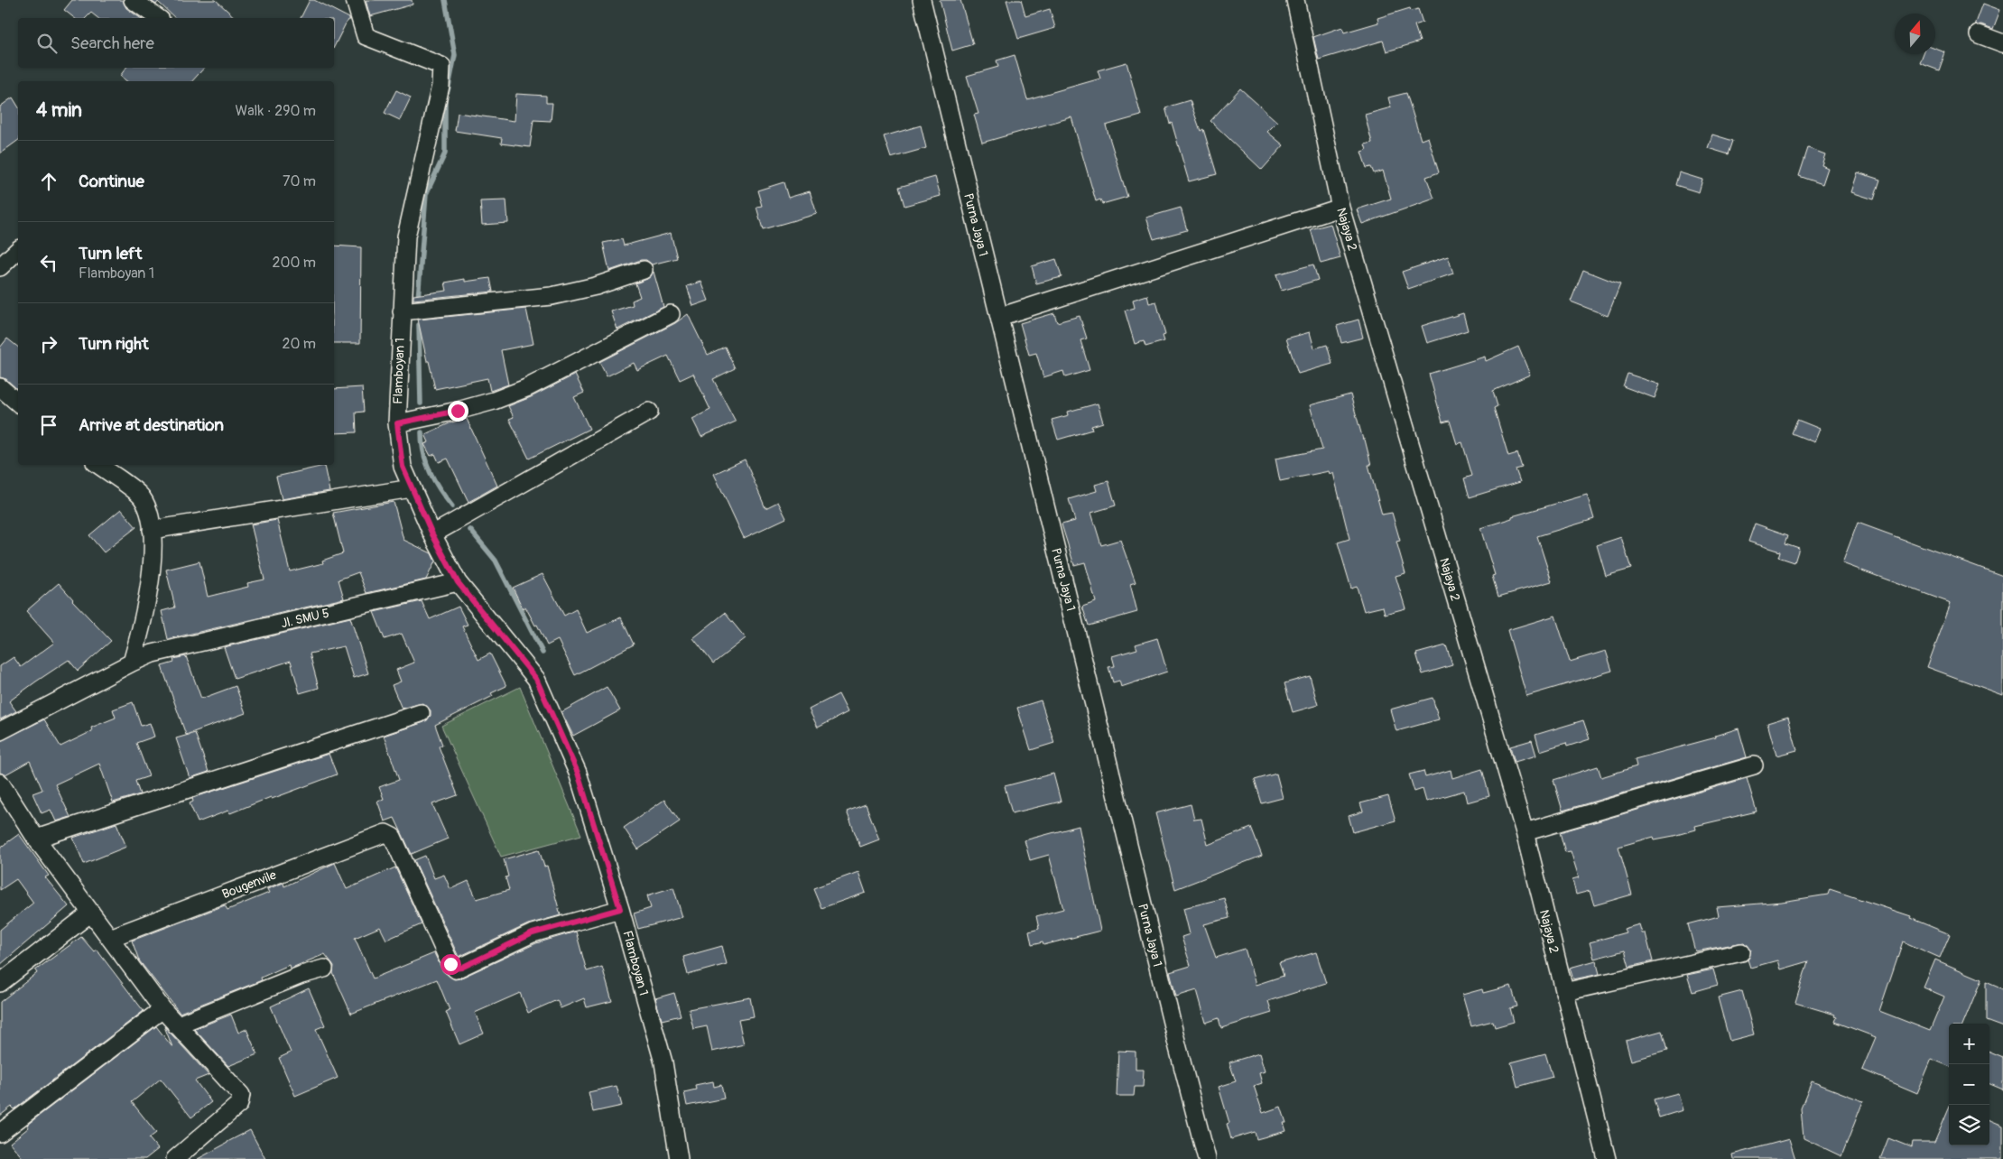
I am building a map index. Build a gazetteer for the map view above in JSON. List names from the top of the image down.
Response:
{
  "streets": {
    "street": [
      "Purna Jaya 1",
      "Najaya 2",
      "Flamboyan 1",
      "Jl. SMU 5",
      "Bougenvile"
    ]
  },
  "crossings": [
    ["Flamboyan 1", "Jl. SMU 5"],
    ["Flamboyan 1", "Bougenvile"]
  ],
  "north": "top",
  "page": {
    "search": "Search here",
    "heading": ["4 min", "Walk · 290 m"],
    "list": [
      ["Continue", "70 m"],
      ["Turn left", "Flamboyan 1", "200 m"],
      ["Turn right", "20 m"],
      "Arrive at destination"
    ],
    "map_buttons": ["+", "−"]
  }
}
